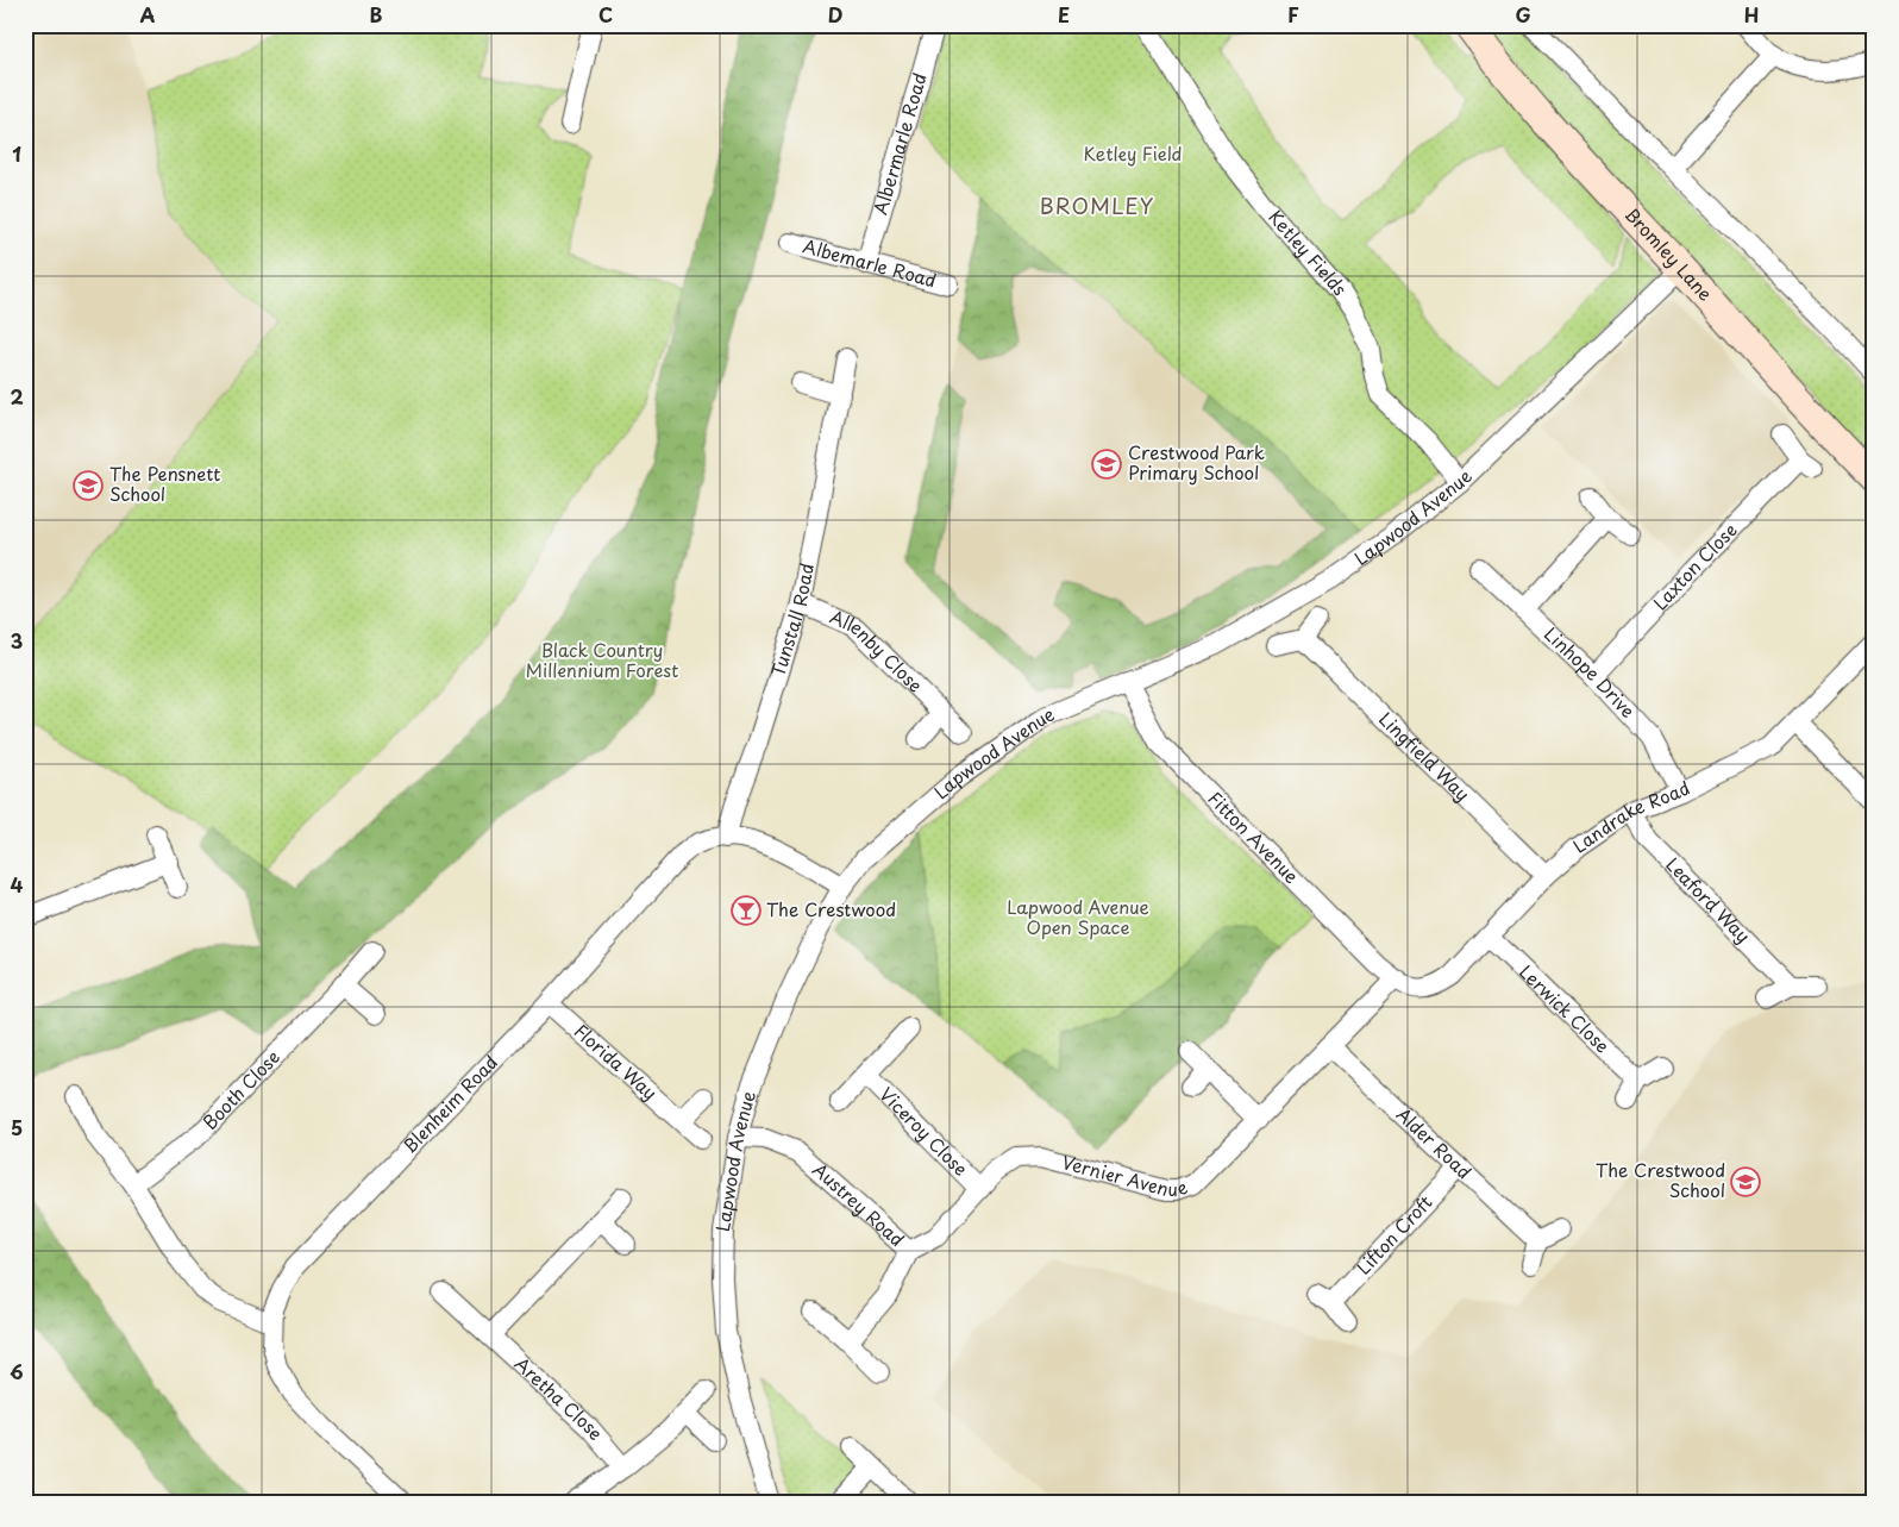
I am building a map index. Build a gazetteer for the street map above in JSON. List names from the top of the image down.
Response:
{
  "streets": {
    "street": [
      "Albermarle Road",
      "Ketley Fields",
      "Bromley Lane",
      "Albemarle Road",
      "Lapwood Avenue",
      "Laxton Close",
      "Tunstall Road",
      "Allenby Close",
      "Linhope Drive",
      "Lingfield Way",
      "Landrake Road",
      "Fitton Avenue",
      "Leaford Way",
      "Lerwick Close",
      "Florida Way",
      "Booth Close",
      "Blenheim Road",
      "Viceroy Close",
      "Alder Road",
      "Vernier Avenue",
      "Austrey Road",
      "Lifton Croft",
      "Aretha Close"
    ]
  },
  "crossings": [
    ["Albermarle Road", "Albemarle Road"],
    ["Ketley Fields", "Lapwood Avenue"],
    ["Bromley Lane", "Lapwood Avenue"],
    ["Lapwood Avenue", "Fitton Avenue"],
    ["Lapwood Avenue", "Blenheim Road"],
    ["Lapwood Avenue", "Austrey Road"],
    ["Laxton Close", "Linhope Drive"],
    ["Tunstall Road", "Allenby Close"],
    ["Tunstall Road", "Blenheim Road"],
    ["Linhope Drive", "Landrake Road"],
    ["Lingfield Way", "Landrake Road"],
    ["Landrake Road", "Fitton Avenue"],
    ["Landrake Road", "Leaford Way"],
    ["Landrake Road", "Lerwick Close"],
    ["Landrake Road", "Vernier Avenue"],
    ["Fitton Avenue", "Vernier Avenue"],
    ["Florida Way", "Blenheim Road"],
    ["Viceroy Close", "Vernier Avenue"],
    ["Alder Road", "Vernier Avenue"],
    ["Alder Road", "Lifton Croft"],
    ["Vernier Avenue", "Austrey Road"]
  ],
  "districts": ["BROMLEY"],
  "parks": ["Ketley Field", "Black Country Millennium Forest", "Lapwood Avenue Open Space"],
  "places": {
    "school or university": ["Crestwood Park Primary School", "The Pensnett School", "The Crestwood School"],
    "bar": ["The Crestwood"]
  },
  "grid": {
    "columns": [
      "A",
      "B",
      "C",
      "D",
      "E",
      "F",
      "G",
      "H"
    ],
    "rows": [
      "1",
      "2",
      "3",
      "4",
      "5",
      "6"
    ]
  }
}
